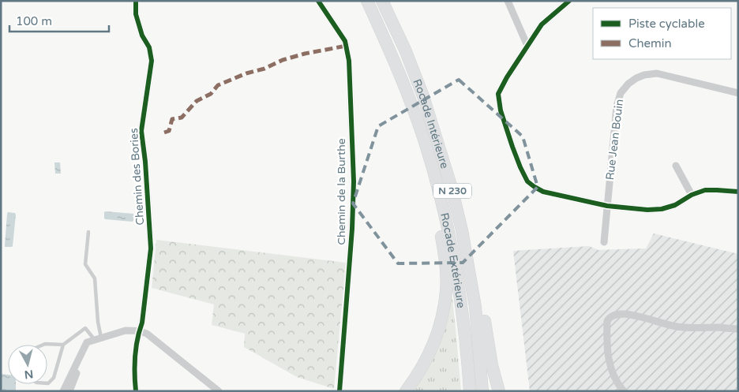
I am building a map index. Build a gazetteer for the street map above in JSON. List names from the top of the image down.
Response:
{
  "streets": {
    "highway": ["Rocade Intérieure", "N 230", "Rocade Extérieure"],
    "street": ["Rue Jean Bouin", "Chemin des Bories", "Chemin de la Burthe"]
  },
  "legend": ["Piste cyclable", "Chemin"],
  "scale_bar": "100 m",
  "north": "bottom"
}
